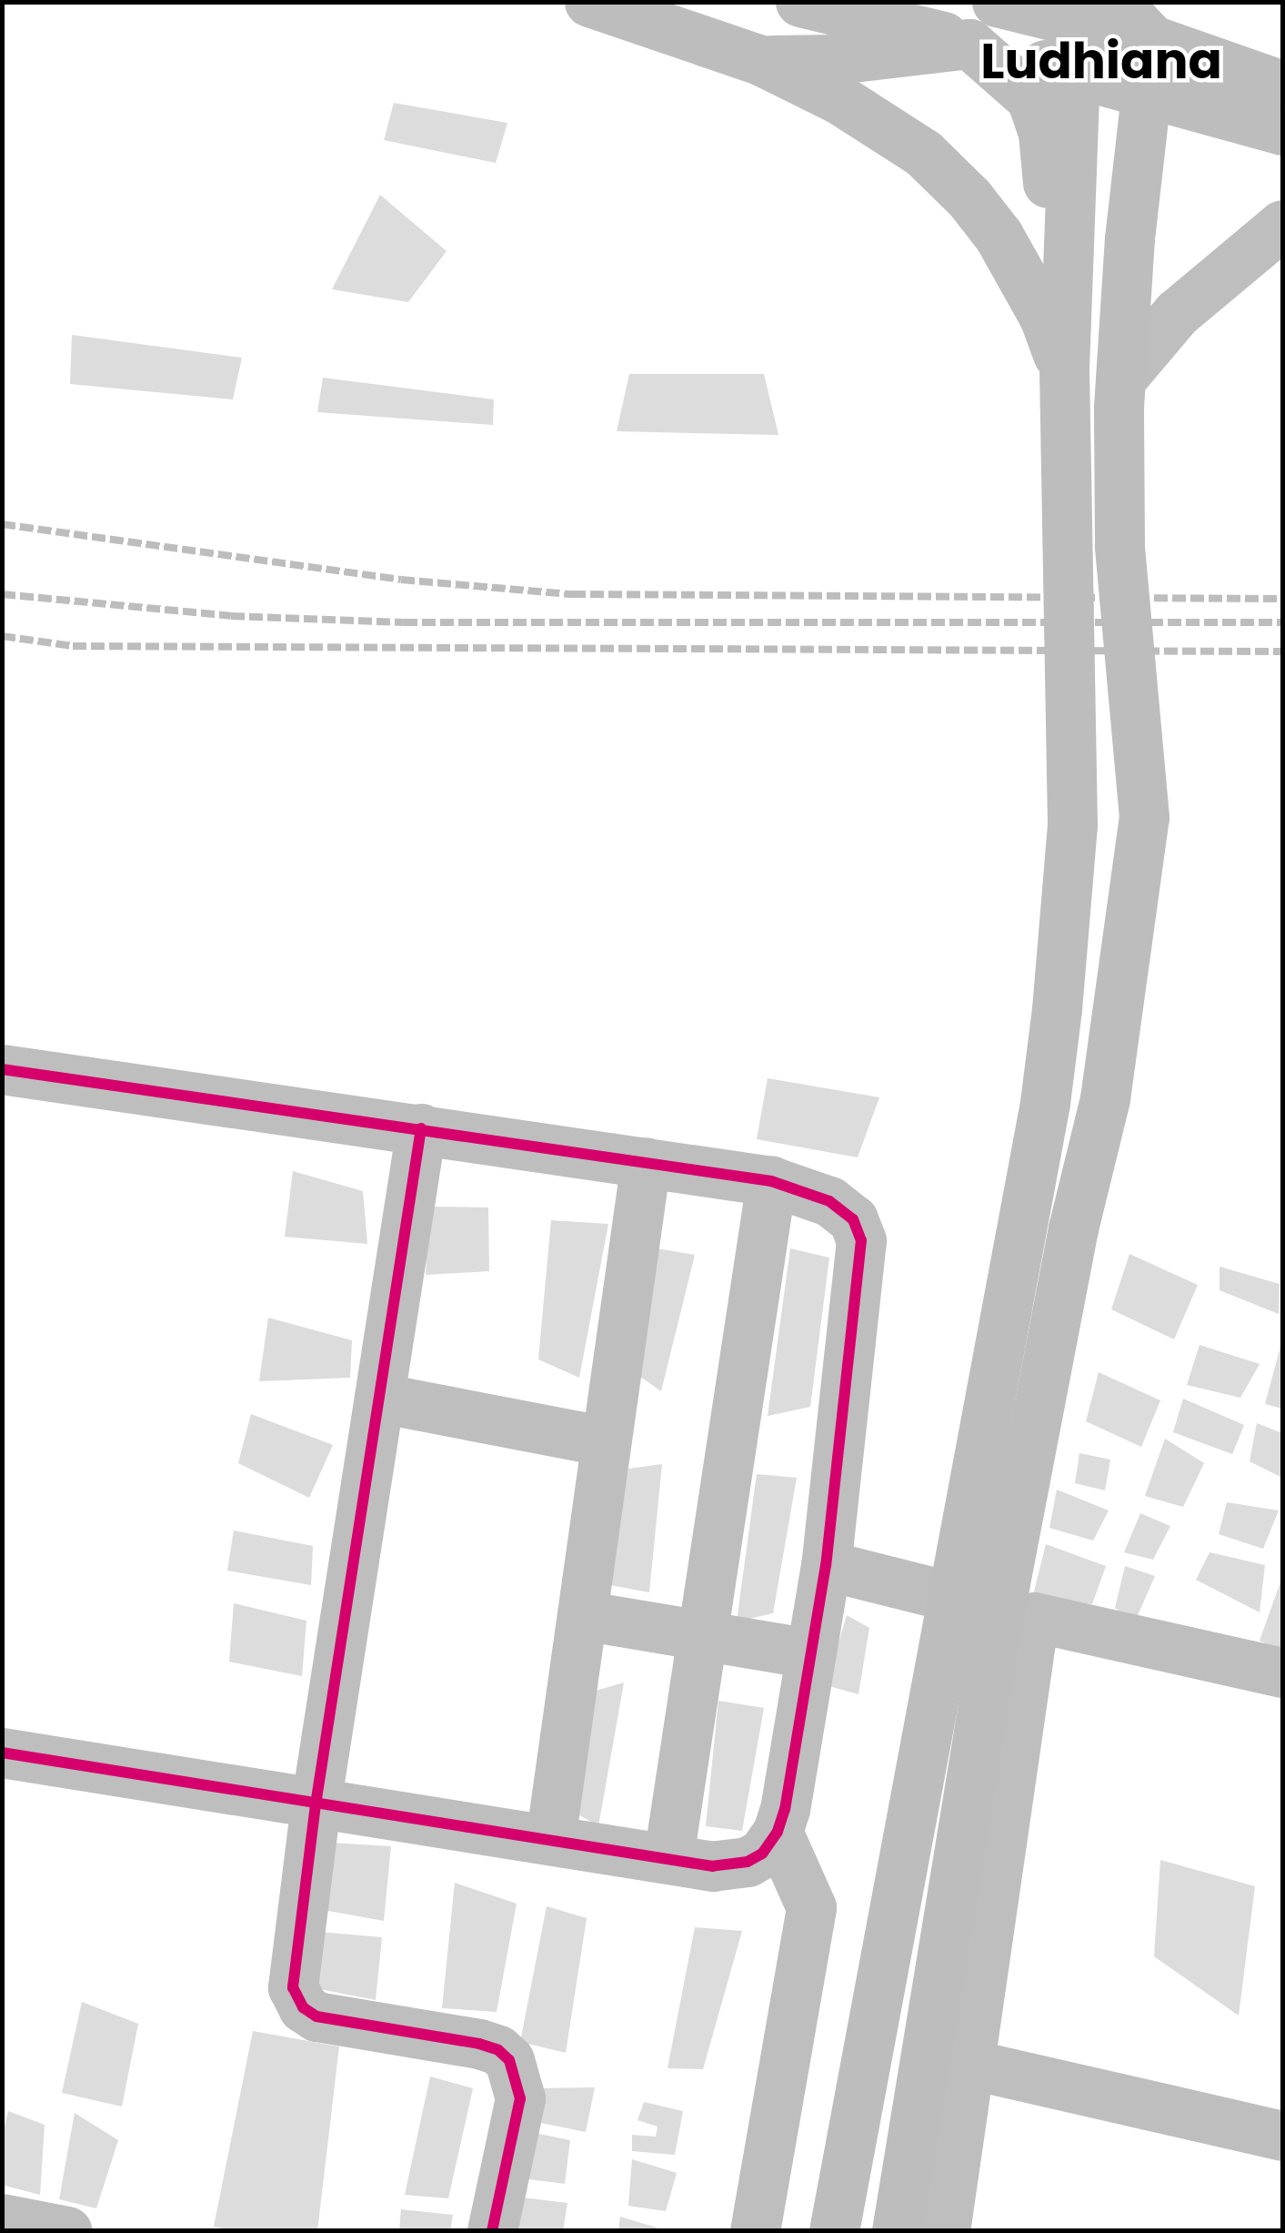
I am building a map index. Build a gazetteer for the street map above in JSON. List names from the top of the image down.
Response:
{
  "districts": ["Ludhiana"]
}
